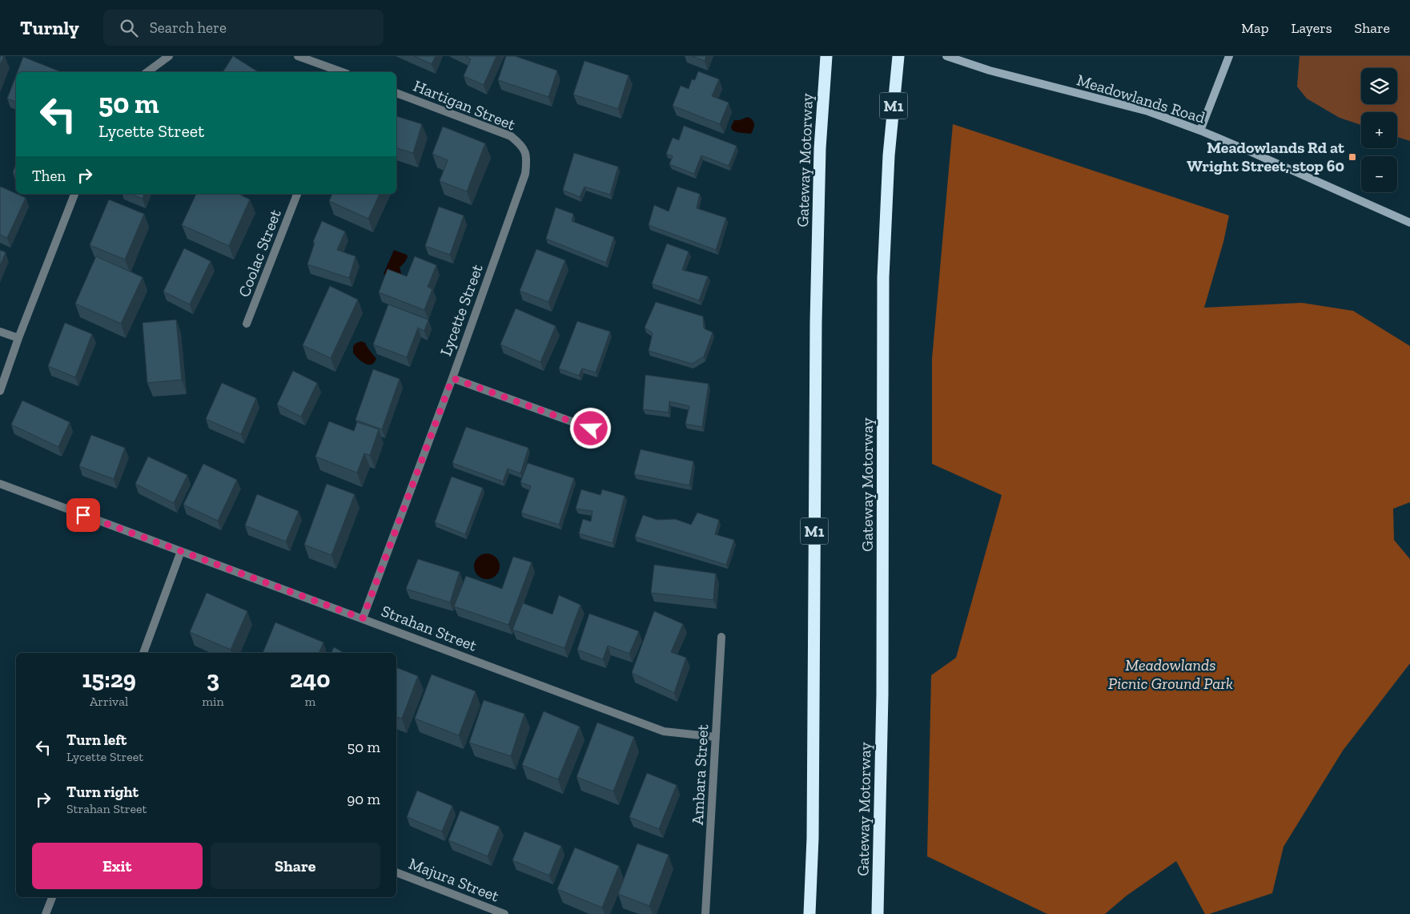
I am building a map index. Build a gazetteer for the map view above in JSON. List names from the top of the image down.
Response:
{
  "streets": {
    "highway": ["M1", "Gateway Motorway"],
    "main road": ["Meadowlands Road"],
    "street": [
      "Hartigan Street",
      "Coolac Street",
      "Lycette Street",
      "Strahan Street",
      "Ambara Street",
      "Majura Street"
    ]
  },
  "crossings": [
    ["Hartigan Street", "Lycette Street"],
    ["Lycette Street", "Strahan Street"],
    ["Strahan Street", "Ambara Street"]
  ],
  "parks": ["Meadowlands Picnic Ground Park"],
  "places": {
    "transit": ["Meadowlands Rd at Wright Street, stop 60"]
  },
  "page": {
    "header": "Turnly",
    "search": "Search here",
    "nav": ["Map", "Layers", "Share"],
    "map_buttons": ["+", "−"],
    "turn": ["50 m", "Lycette Street"],
    "then": "Then",
    "eta": [
      "15:29",
      "Arrival",
      "3",
      "min",
      "240",
      "m"
    ],
    "list": [
      {
        "name": "Turn left",
        "note": "Lycette Street",
        "value": "50 m"
      },
      {
        "name": "Turn right",
        "note": "Strahan Street",
        "value": "90 m"
      }
    ],
    "buttons": ["Exit", "Share"]
  }
}
